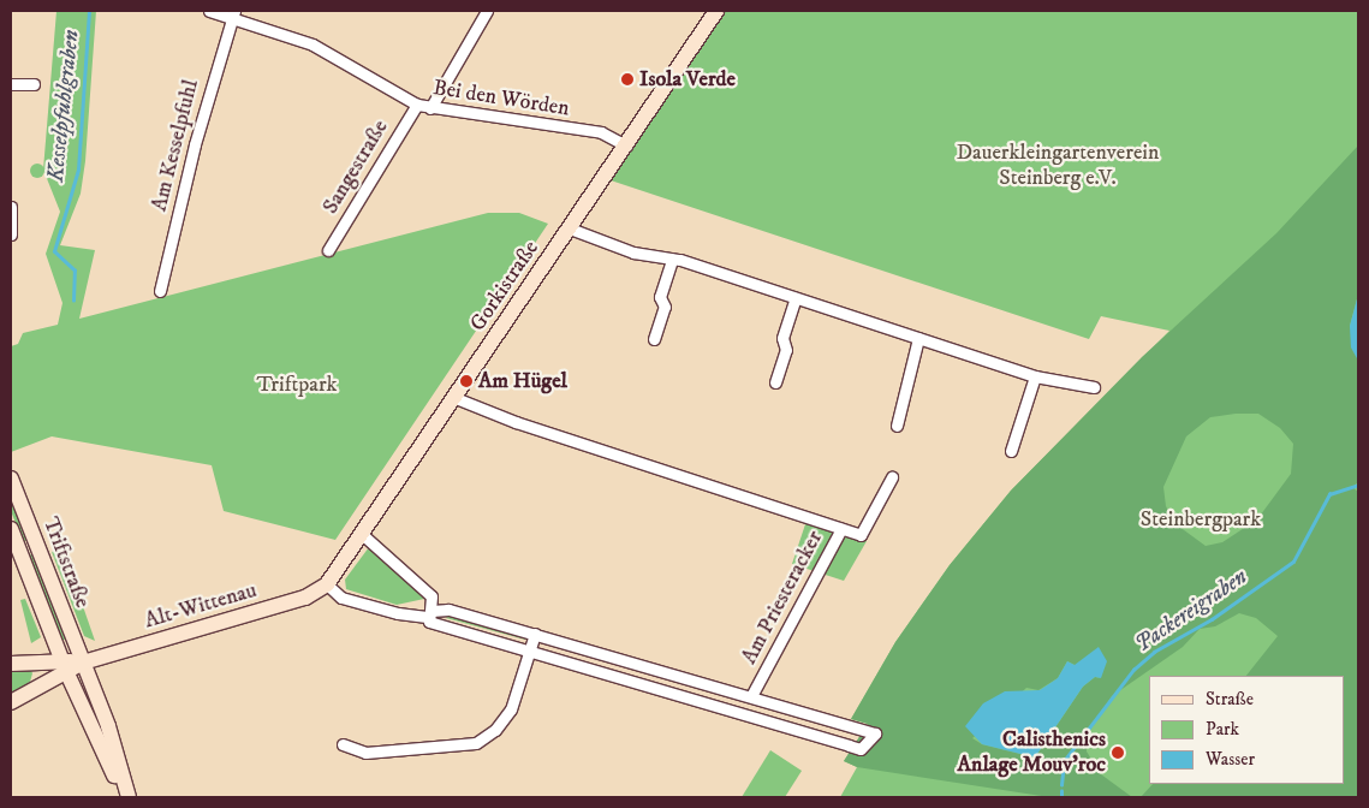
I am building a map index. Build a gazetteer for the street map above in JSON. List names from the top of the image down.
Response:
{
  "streets": {
    "main road": ["Gorkistraße", "Triftstraße", "Alt-Wittenau"],
    "street": [
      "Bei den Wörden",
      "Am Kesselpfuhl",
      "Sangestraße",
      "Am Priesteracker"
    ]
  },
  "crossings": [
    ["Bei den Wörden", "Am Kesselpfuhl"],
    ["Bei den Wörden", "Sangestraße"],
    ["Bei den Wörden", "Gorkistraße"],
    ["Gorkistraße", "Alt-Wittenau"],
    ["Triftstraße", "Alt-Wittenau"]
  ],
  "water": ["Kesselpfuhlgraben", "Packereigraben"],
  "parks": ["Dauerkleingartenverein Steinberg e.V.", "Triftpark", "Steinbergpark"],
  "places": ["Isola Verde", "Am Hügel", "Calisthenics Anlage Mouv'roc"],
  "legend": ["Straße", "Park", "Wasser"]
}
